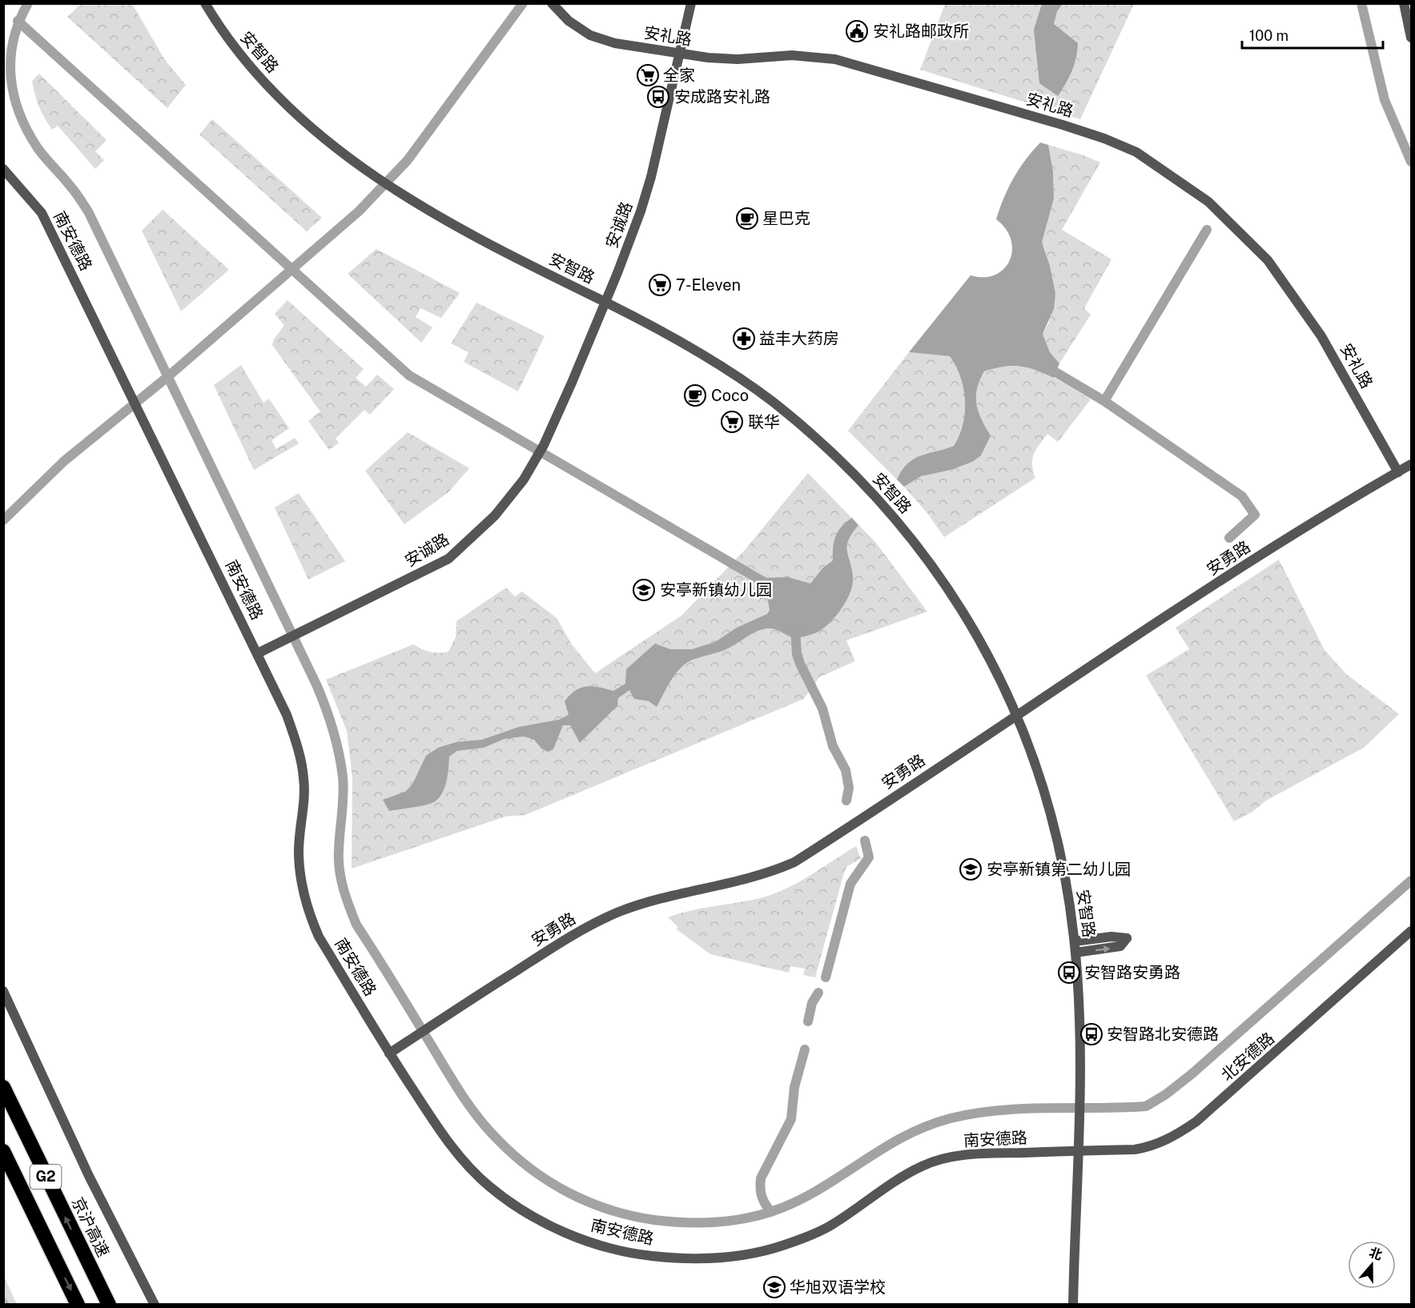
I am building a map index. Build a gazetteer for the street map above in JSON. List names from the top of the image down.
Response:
{
  "streets": {
    "highway": ["G2", "京沪高速"],
    "street": [
      "安礼路",
      "安智路",
      "安诚路",
      "南安德路",
      "安勇路",
      "北安德路"
    ]
  },
  "crossings": [
    ["安礼路", "安诚路"],
    ["安礼路", "安勇路"],
    ["安智路", "安诚路"],
    ["安智路", "南安德路"],
    ["安智路", "安勇路"],
    ["安智路", "北安德路"],
    ["安诚路", "南安德路"],
    ["南安德路", "安勇路"],
    ["南安德路", "北安德路"]
  ],
  "places": {
    "public building": ["安礼路邮政所"],
    "supermarket": ["全家", "7-Eleven", "联华"],
    "bus stop": ["安成路安礼路", "安智路安勇路", "安智路北安德路"],
    "cafe": ["星巴克", "Coco"],
    "pharmacy": ["益丰大药房"],
    "school or university": ["安亭新镇幼儿园", "安亭新镇第二幼儿园", "华旭双语学校"]
  },
  "scale_bar": "100 m",
  "north": "top"
}
